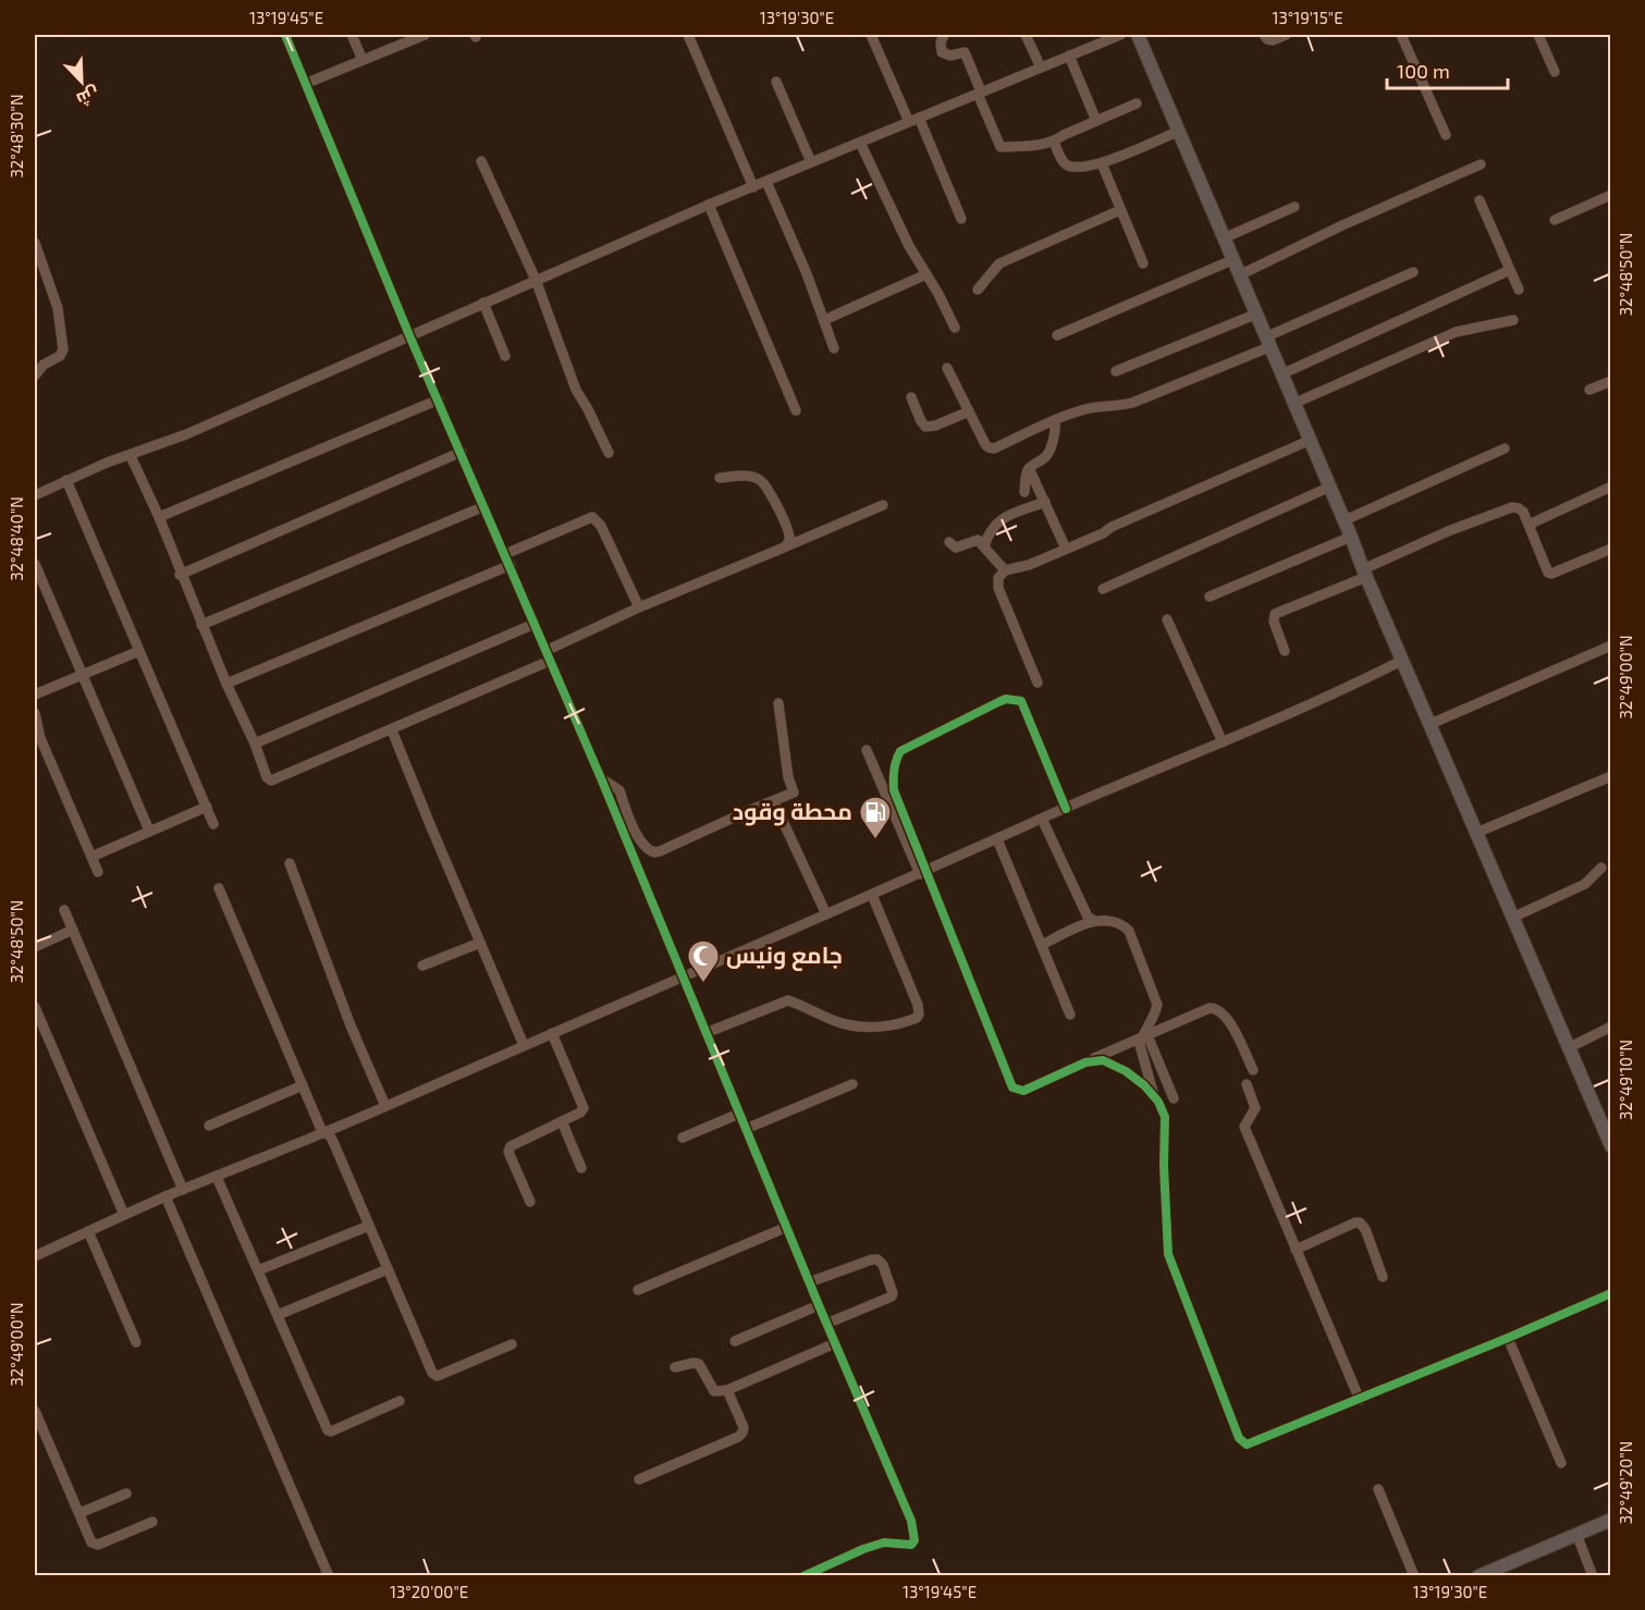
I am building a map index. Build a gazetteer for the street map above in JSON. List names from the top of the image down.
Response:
{
  "places": {
    "fuel station": ["محطة وقود"],
    "mosque": ["جامع ونيس"]
  },
  "scale_bar": "100 m",
  "north": "bottom right",
  "coordinates": [
    "13°19'45\"E",
    "13°19'30\"E",
    "13°19'15\"E",
    "32°48'30\"N",
    "32°48'50\"N",
    "32°48'40\"N",
    "32°49'00\"N",
    "32°49'10\"N",
    "32°49'20\"N",
    "13°20'00\"E"
  ]
}
